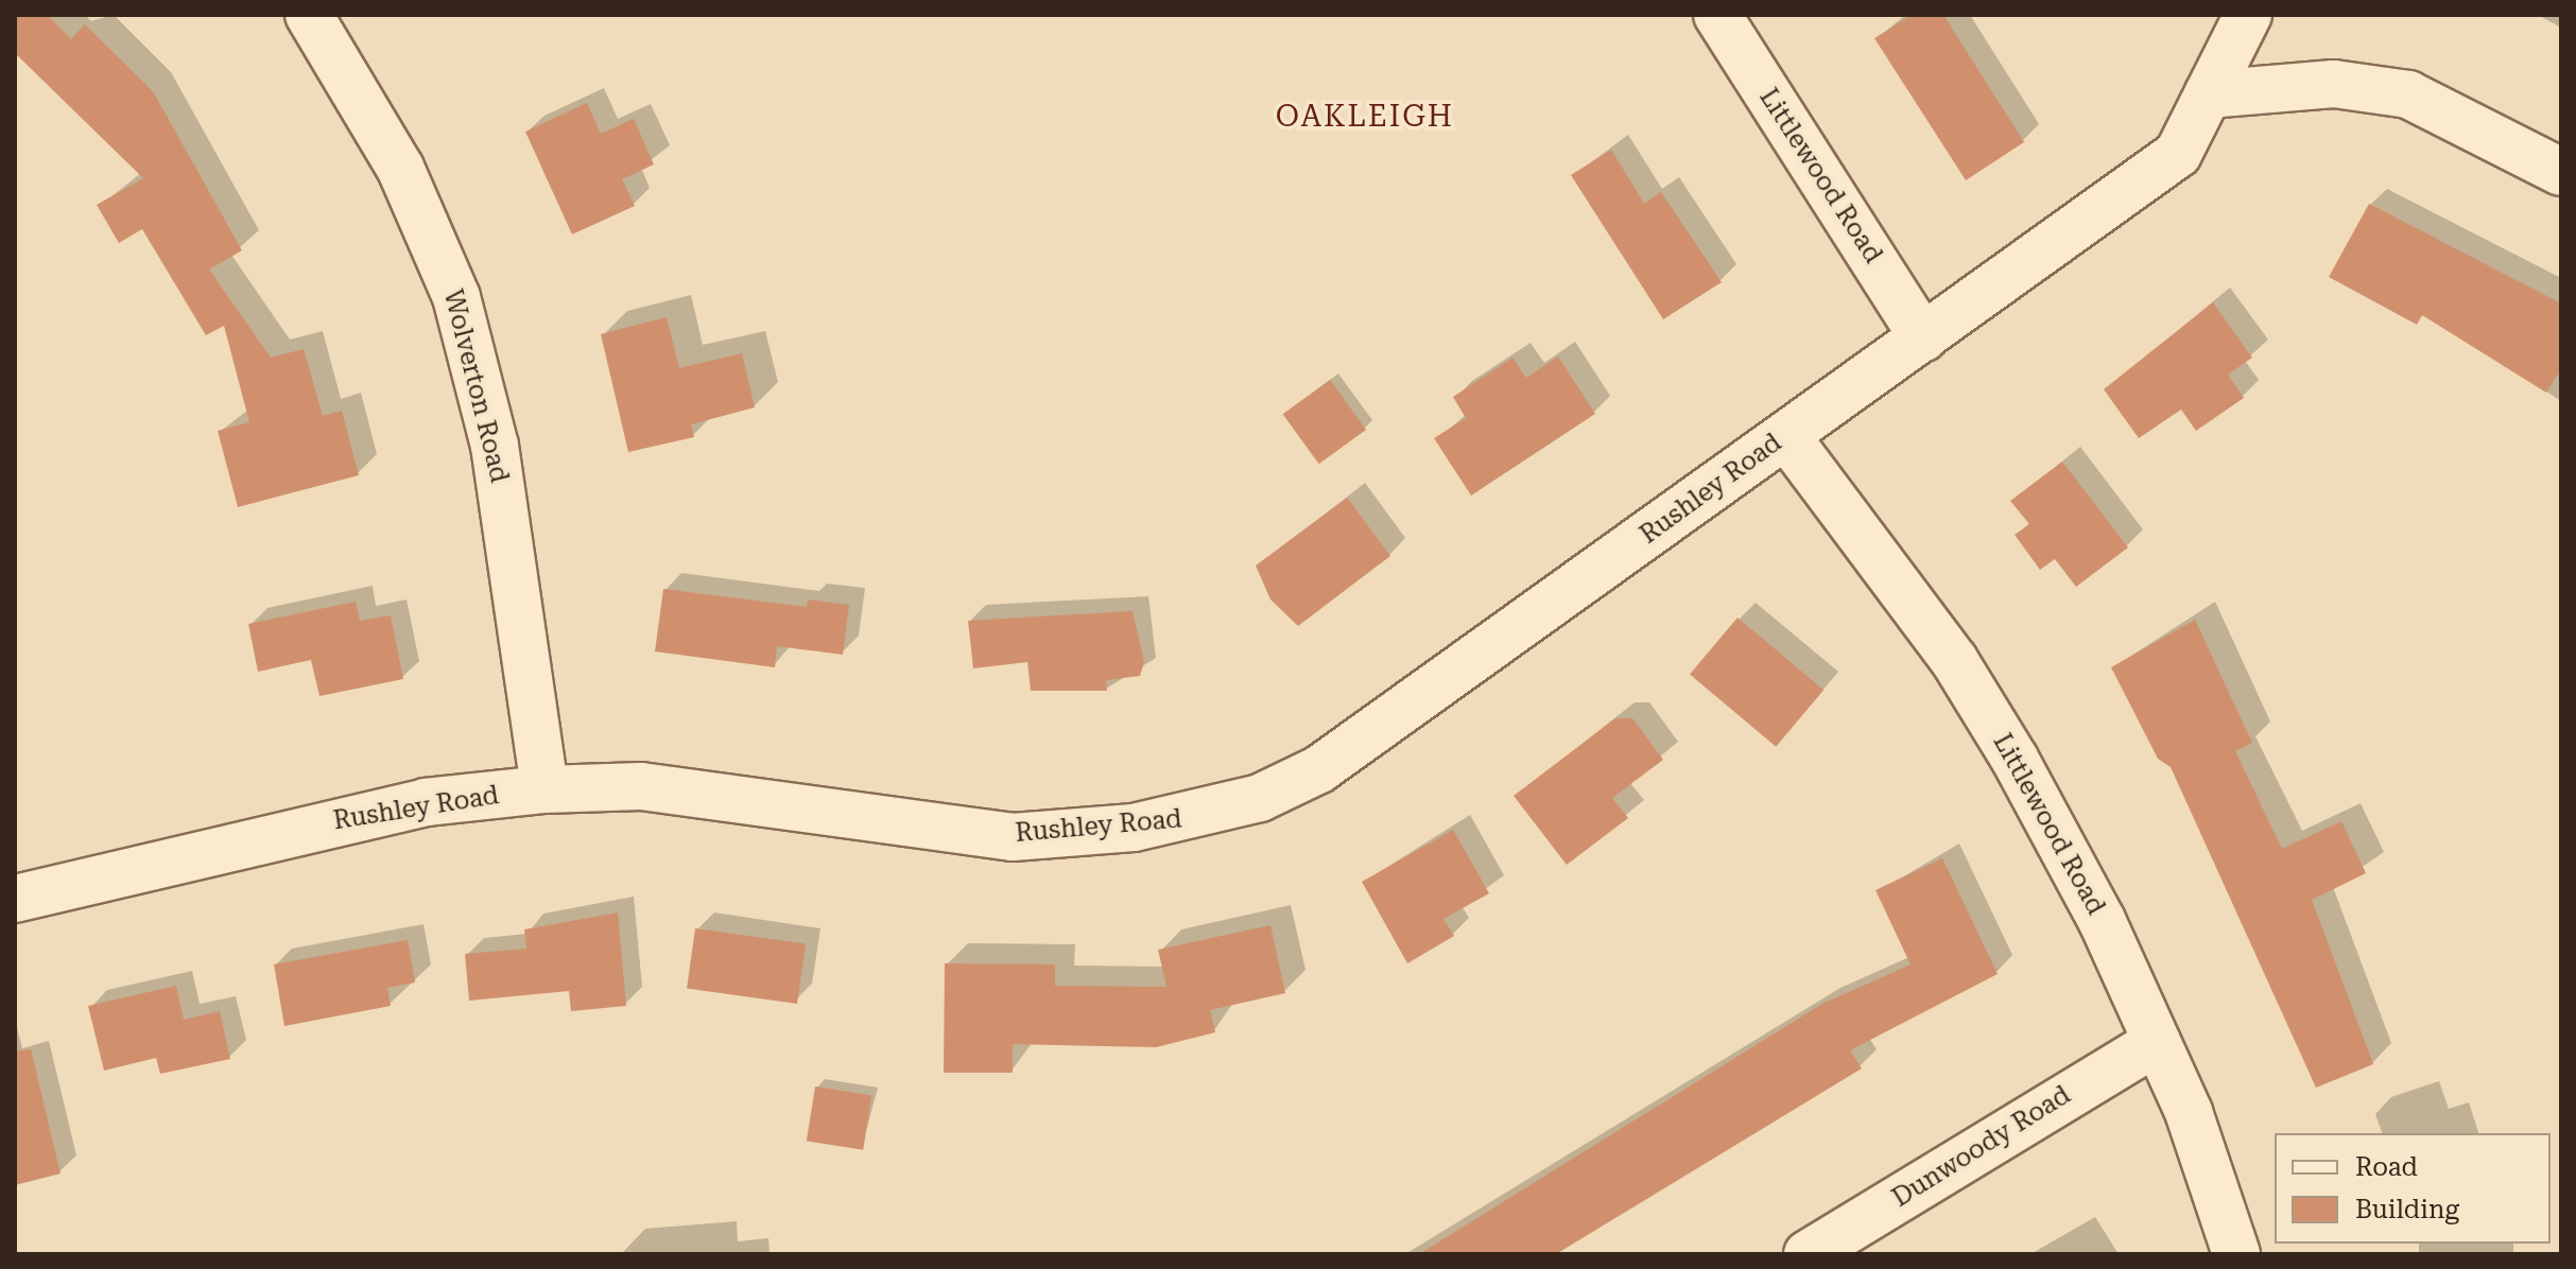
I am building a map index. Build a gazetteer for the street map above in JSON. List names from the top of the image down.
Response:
{
  "streets": {
    "street": [
      "Littlewood Road",
      "Wolverton Road",
      "Rushley Road",
      "Dunwoody Road"
    ]
  },
  "crossings": [
    ["Littlewood Road", "Rushley Road"],
    ["Littlewood Road", "Dunwoody Road"],
    ["Wolverton Road", "Rushley Road"]
  ],
  "districts": ["OAKLEIGH"],
  "legend": ["Road", "Building"]
}
